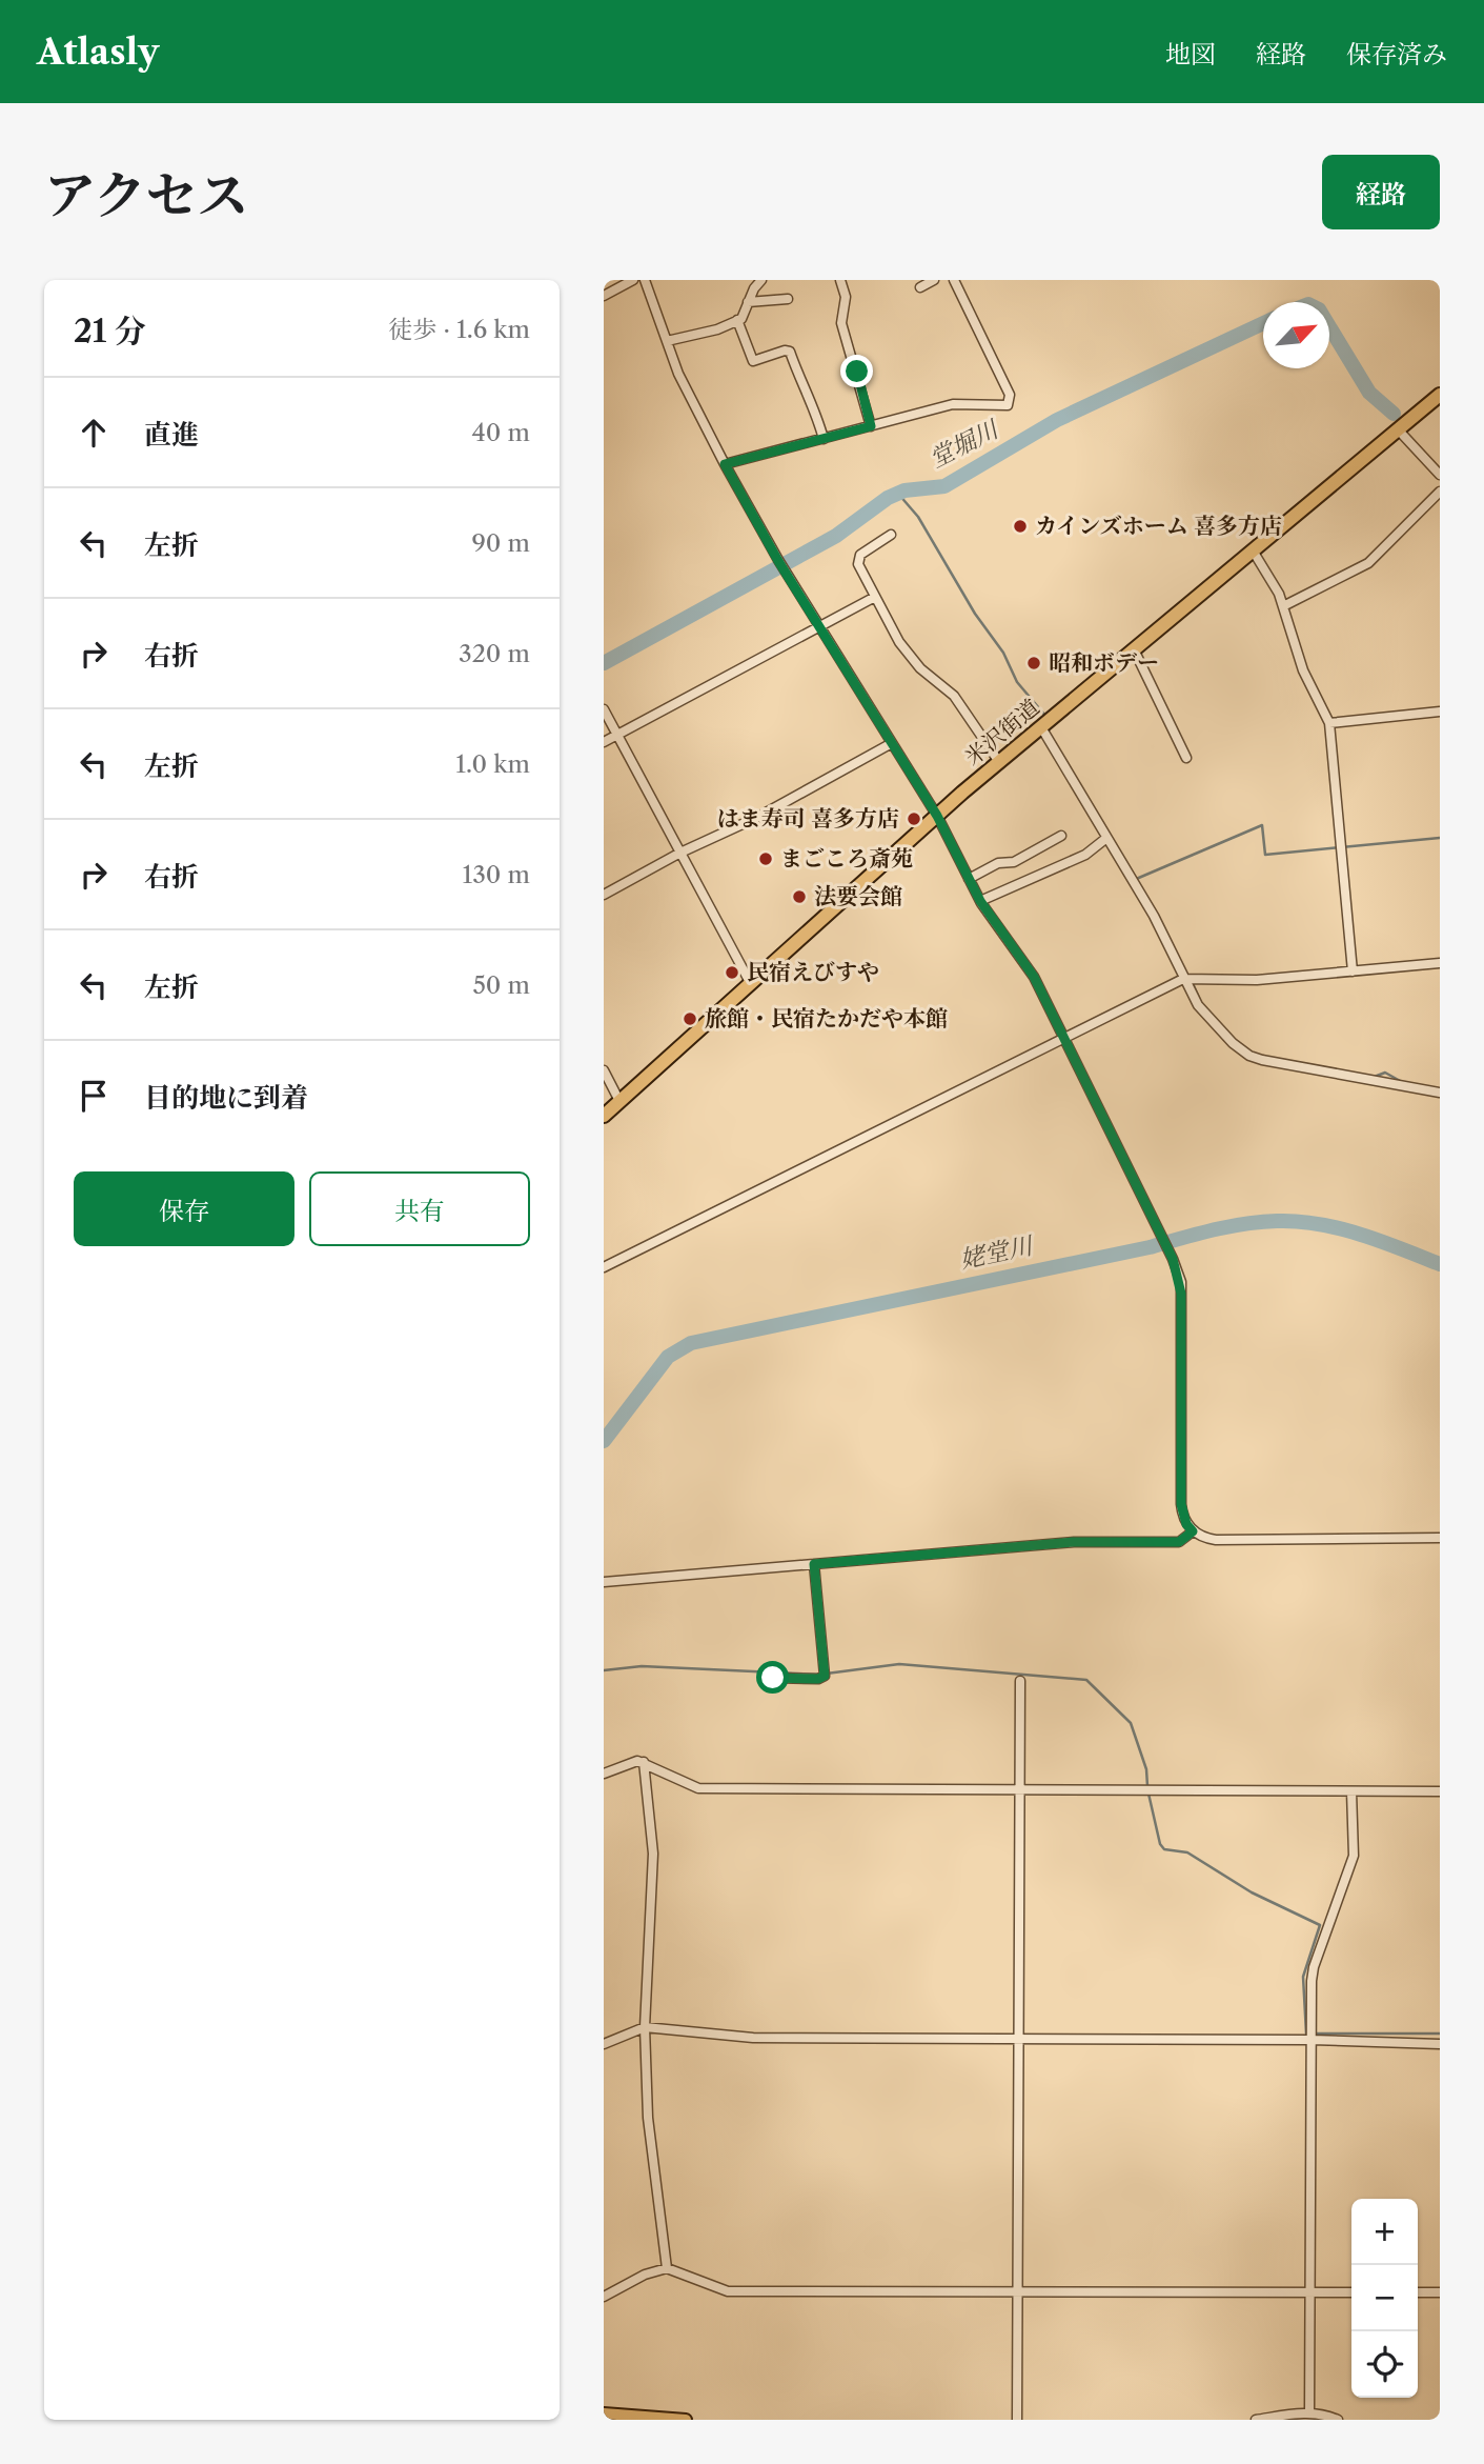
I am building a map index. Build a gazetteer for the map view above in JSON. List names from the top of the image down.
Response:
{
  "streets": {
    "highway": ["米沢街道"]
  },
  "water": ["堂堀川", "姥堂川"],
  "places": [
    "カインズホーム 喜多方店",
    "昭和ボデー",
    "はま寿司 喜多方店",
    "まごころ斎苑",
    "法要会館",
    "民宿えびすや",
    "旅館・民宿たかだや本館"
  ],
  "north": "top right",
  "page": {
    "header": "Atlasly",
    "nav": ["地図", "経路", "保存済み"],
    "title": "アクセス",
    "buttons": [
      "経路",
      ["保存", "共有"]
    ],
    "heading": ["21 分", "徒歩 · 1.6 km"],
    "list": [
      ["直進", "40 m"],
      ["左折", "90 m"],
      ["右折", "320 m"],
      ["左折", "1.0 km"],
      ["右折", "130 m"],
      ["左折", "50 m"],
      "目的地に到着"
    ],
    "map_buttons": ["+", "−"]
  }
}
